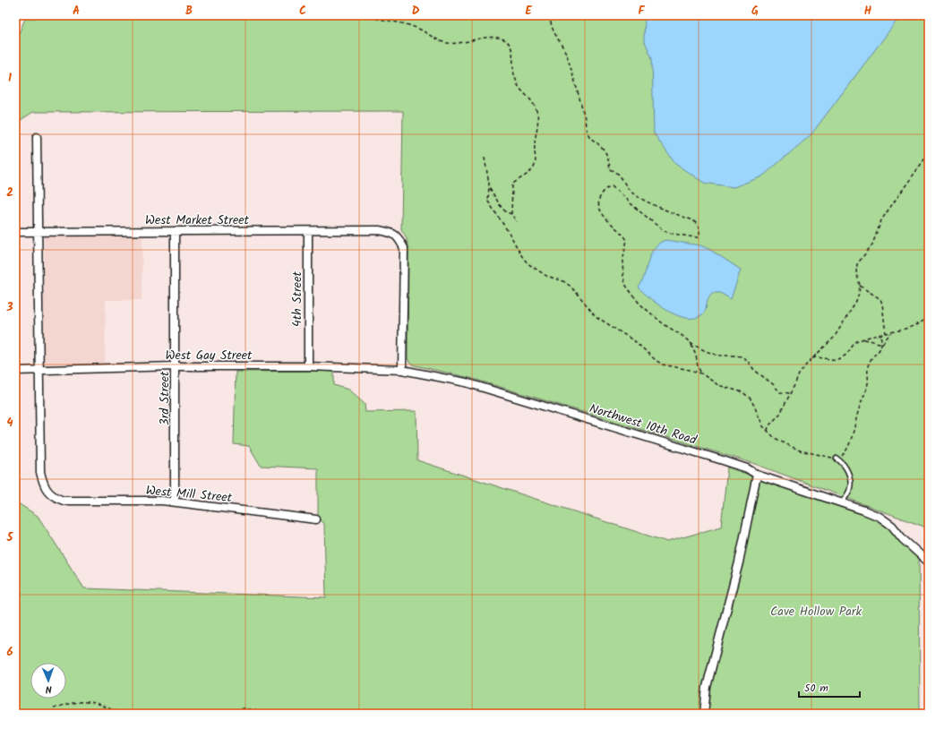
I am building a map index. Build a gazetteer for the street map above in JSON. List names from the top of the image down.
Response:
{
  "streets": {
    "street": [
      "West Market Street",
      "4th Street",
      "West Gay Street",
      "3rd Street",
      "Northwest 10th Road",
      "West Mill Street"
    ]
  },
  "crossings": [
    ["West Market Street", "4th Street"],
    ["West Market Street", "West Gay Street"],
    ["West Market Street", "3rd Street"],
    ["West Market Street", "Northwest 10th Road"],
    ["4th Street", "West Gay Street"],
    ["West Gay Street", "3rd Street"],
    ["West Gay Street", "Northwest 10th Road"],
    ["West Gay Street", "West Mill Street"],
    ["3rd Street", "West Mill Street"]
  ],
  "parks": ["Cave Hollow Park"],
  "scale_bar": "50 m",
  "north": "bottom",
  "grid": {
    "columns": [
      "A",
      "B",
      "C",
      "D",
      "E",
      "F",
      "G",
      "H"
    ],
    "rows": [
      "1",
      "2",
      "3",
      "4",
      "5",
      "6"
    ]
  }
}
